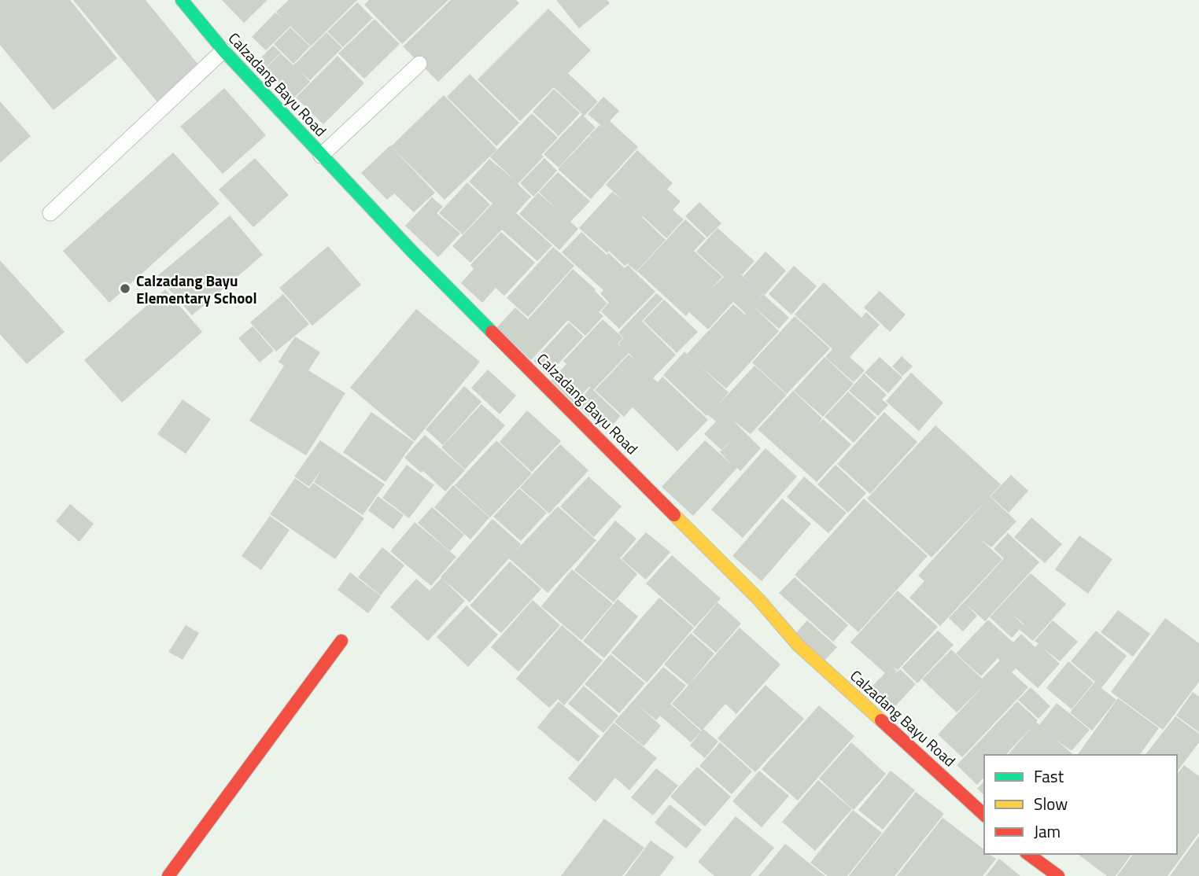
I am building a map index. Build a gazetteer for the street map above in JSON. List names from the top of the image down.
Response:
{
  "streets": {
    "street": ["Calzadang Bayu Road"]
  },
  "places": ["Calzadang Bayu Elementary School"],
  "legend": ["Fast", "Slow", "Jam"]
}
